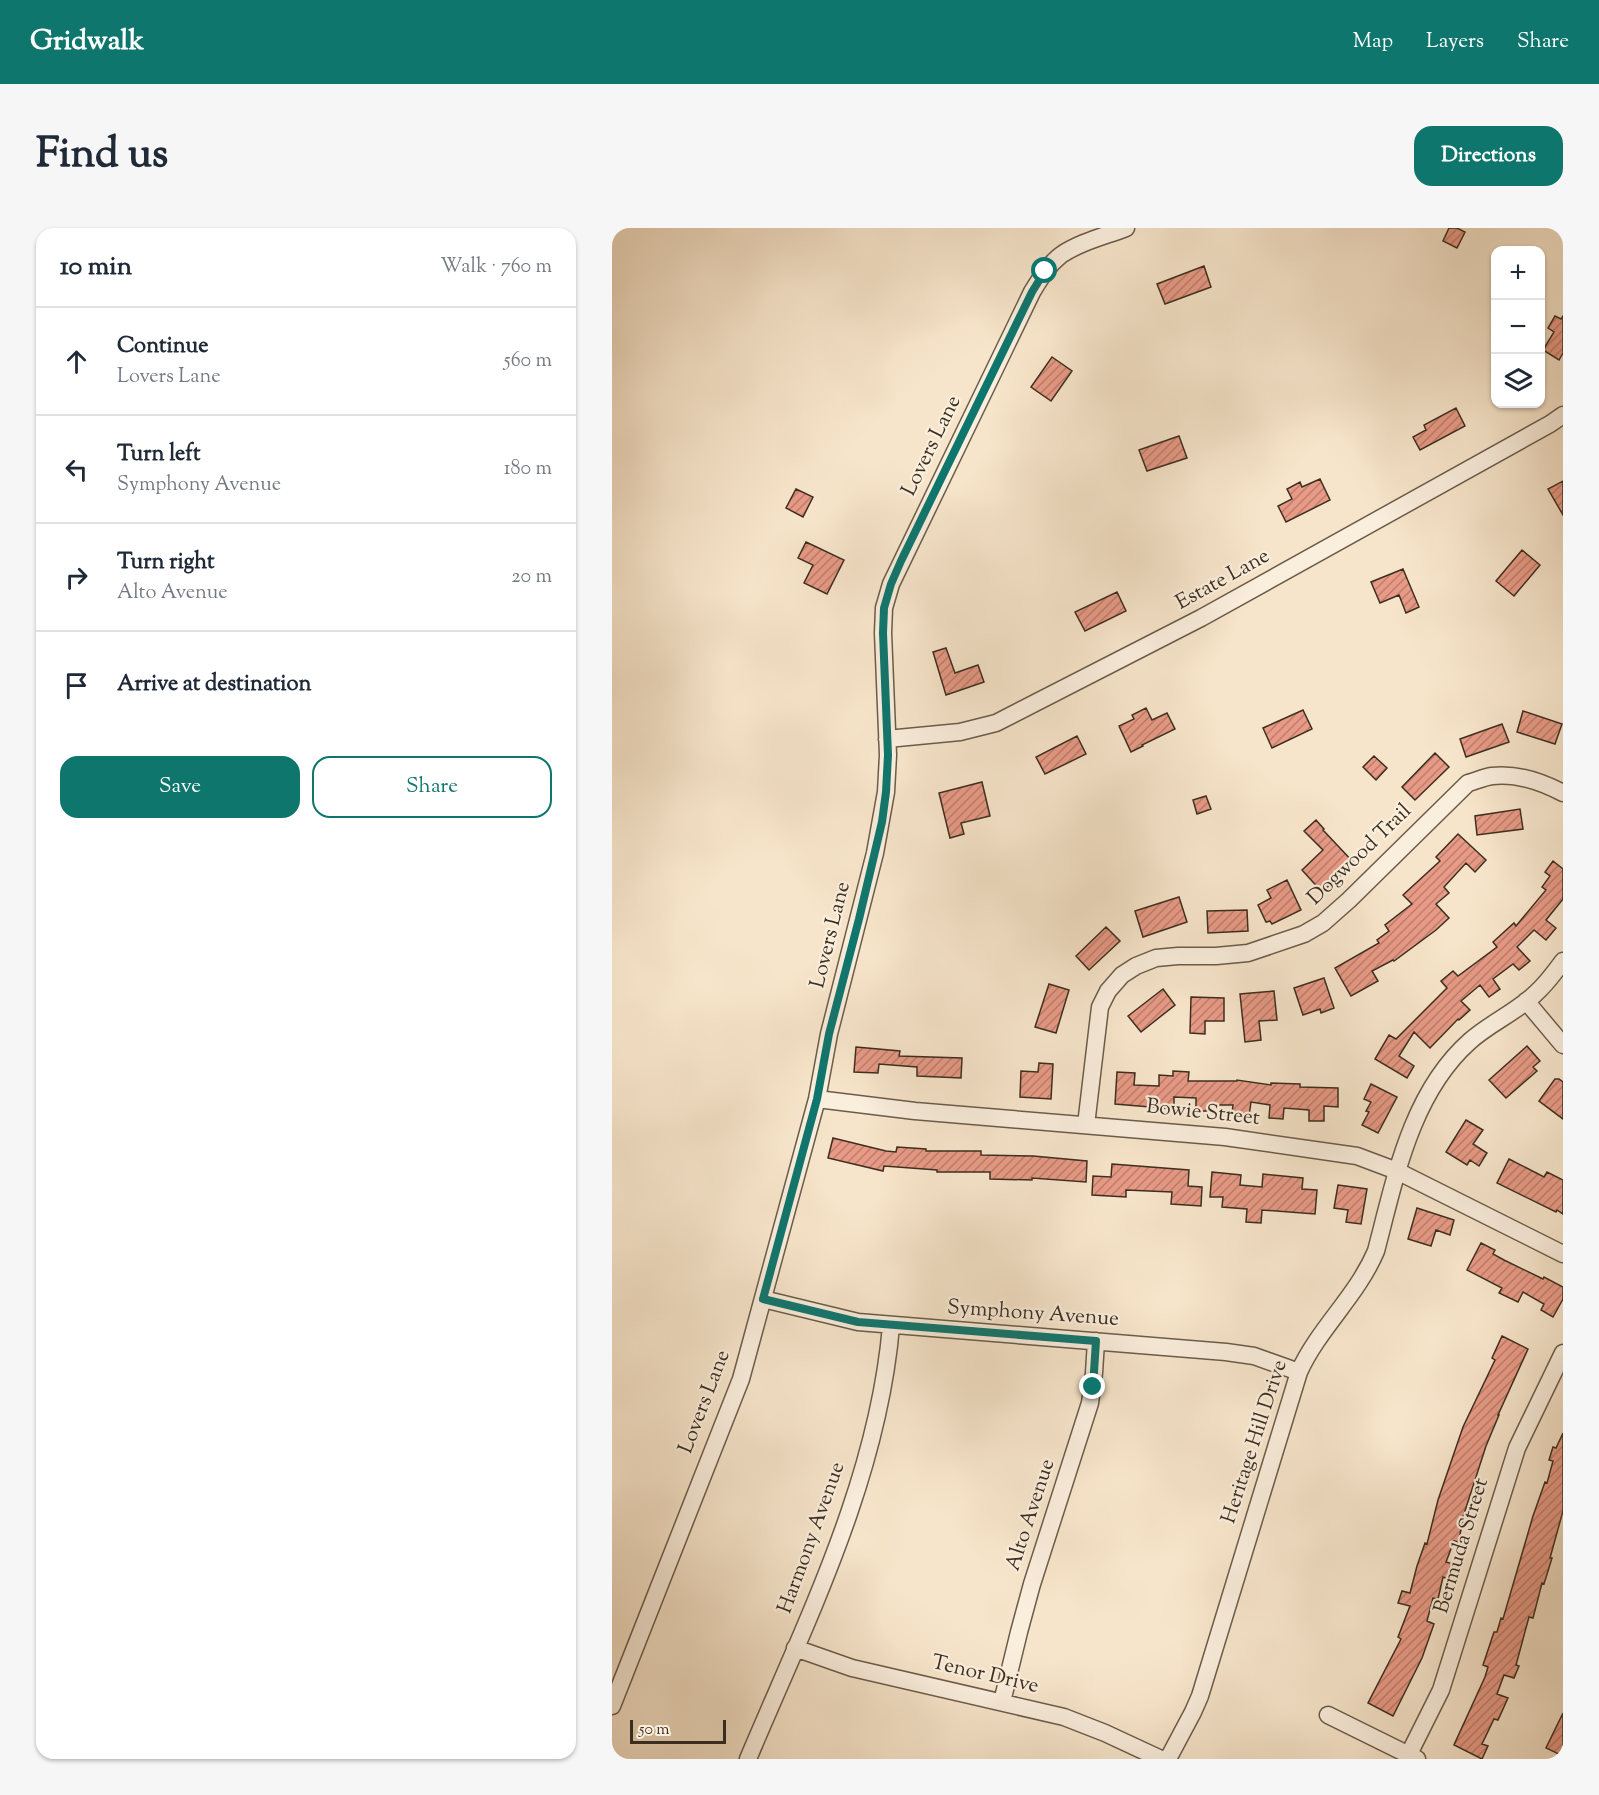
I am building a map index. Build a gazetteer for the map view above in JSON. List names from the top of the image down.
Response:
{
  "streets": {
    "street": [
      "Lovers Lane",
      "Estate Lane",
      "Dogwood Trail",
      "Bowie Street",
      "Symphony Avenue",
      "Heritage Hill Drive",
      "Alto Avenue",
      "Harmony Avenue",
      "Bermuda Street",
      "Tenor Drive"
    ]
  },
  "crossings": [
    ["Lovers Lane", "Estate Lane"],
    ["Lovers Lane", "Bowie Street"],
    ["Lovers Lane", "Symphony Avenue"],
    ["Dogwood Trail", "Bowie Street"],
    ["Bowie Street", "Heritage Hill Drive"],
    ["Symphony Avenue", "Heritage Hill Drive"],
    ["Symphony Avenue", "Alto Avenue"],
    ["Symphony Avenue", "Harmony Avenue"],
    ["Alto Avenue", "Tenor Drive"],
    ["Harmony Avenue", "Tenor Drive"]
  ],
  "scale_bar": "50 m",
  "page": {
    "header": "Gridwalk",
    "nav": ["Map", "Layers", "Share"],
    "title": "Find us",
    "buttons": [
      "Directions",
      ["Save", "Share"]
    ],
    "heading": ["10 min", "Walk · 760 m"],
    "map_buttons": ["+", "−"],
    "list": [
      ["Continue", "Lovers Lane", "560 m"],
      ["Turn left", "Symphony Avenue", "180 m"],
      ["Turn right", "Alto Avenue", "20 m"],
      "Arrive at destination"
    ],
    "scale": "50 m"
  }
}
